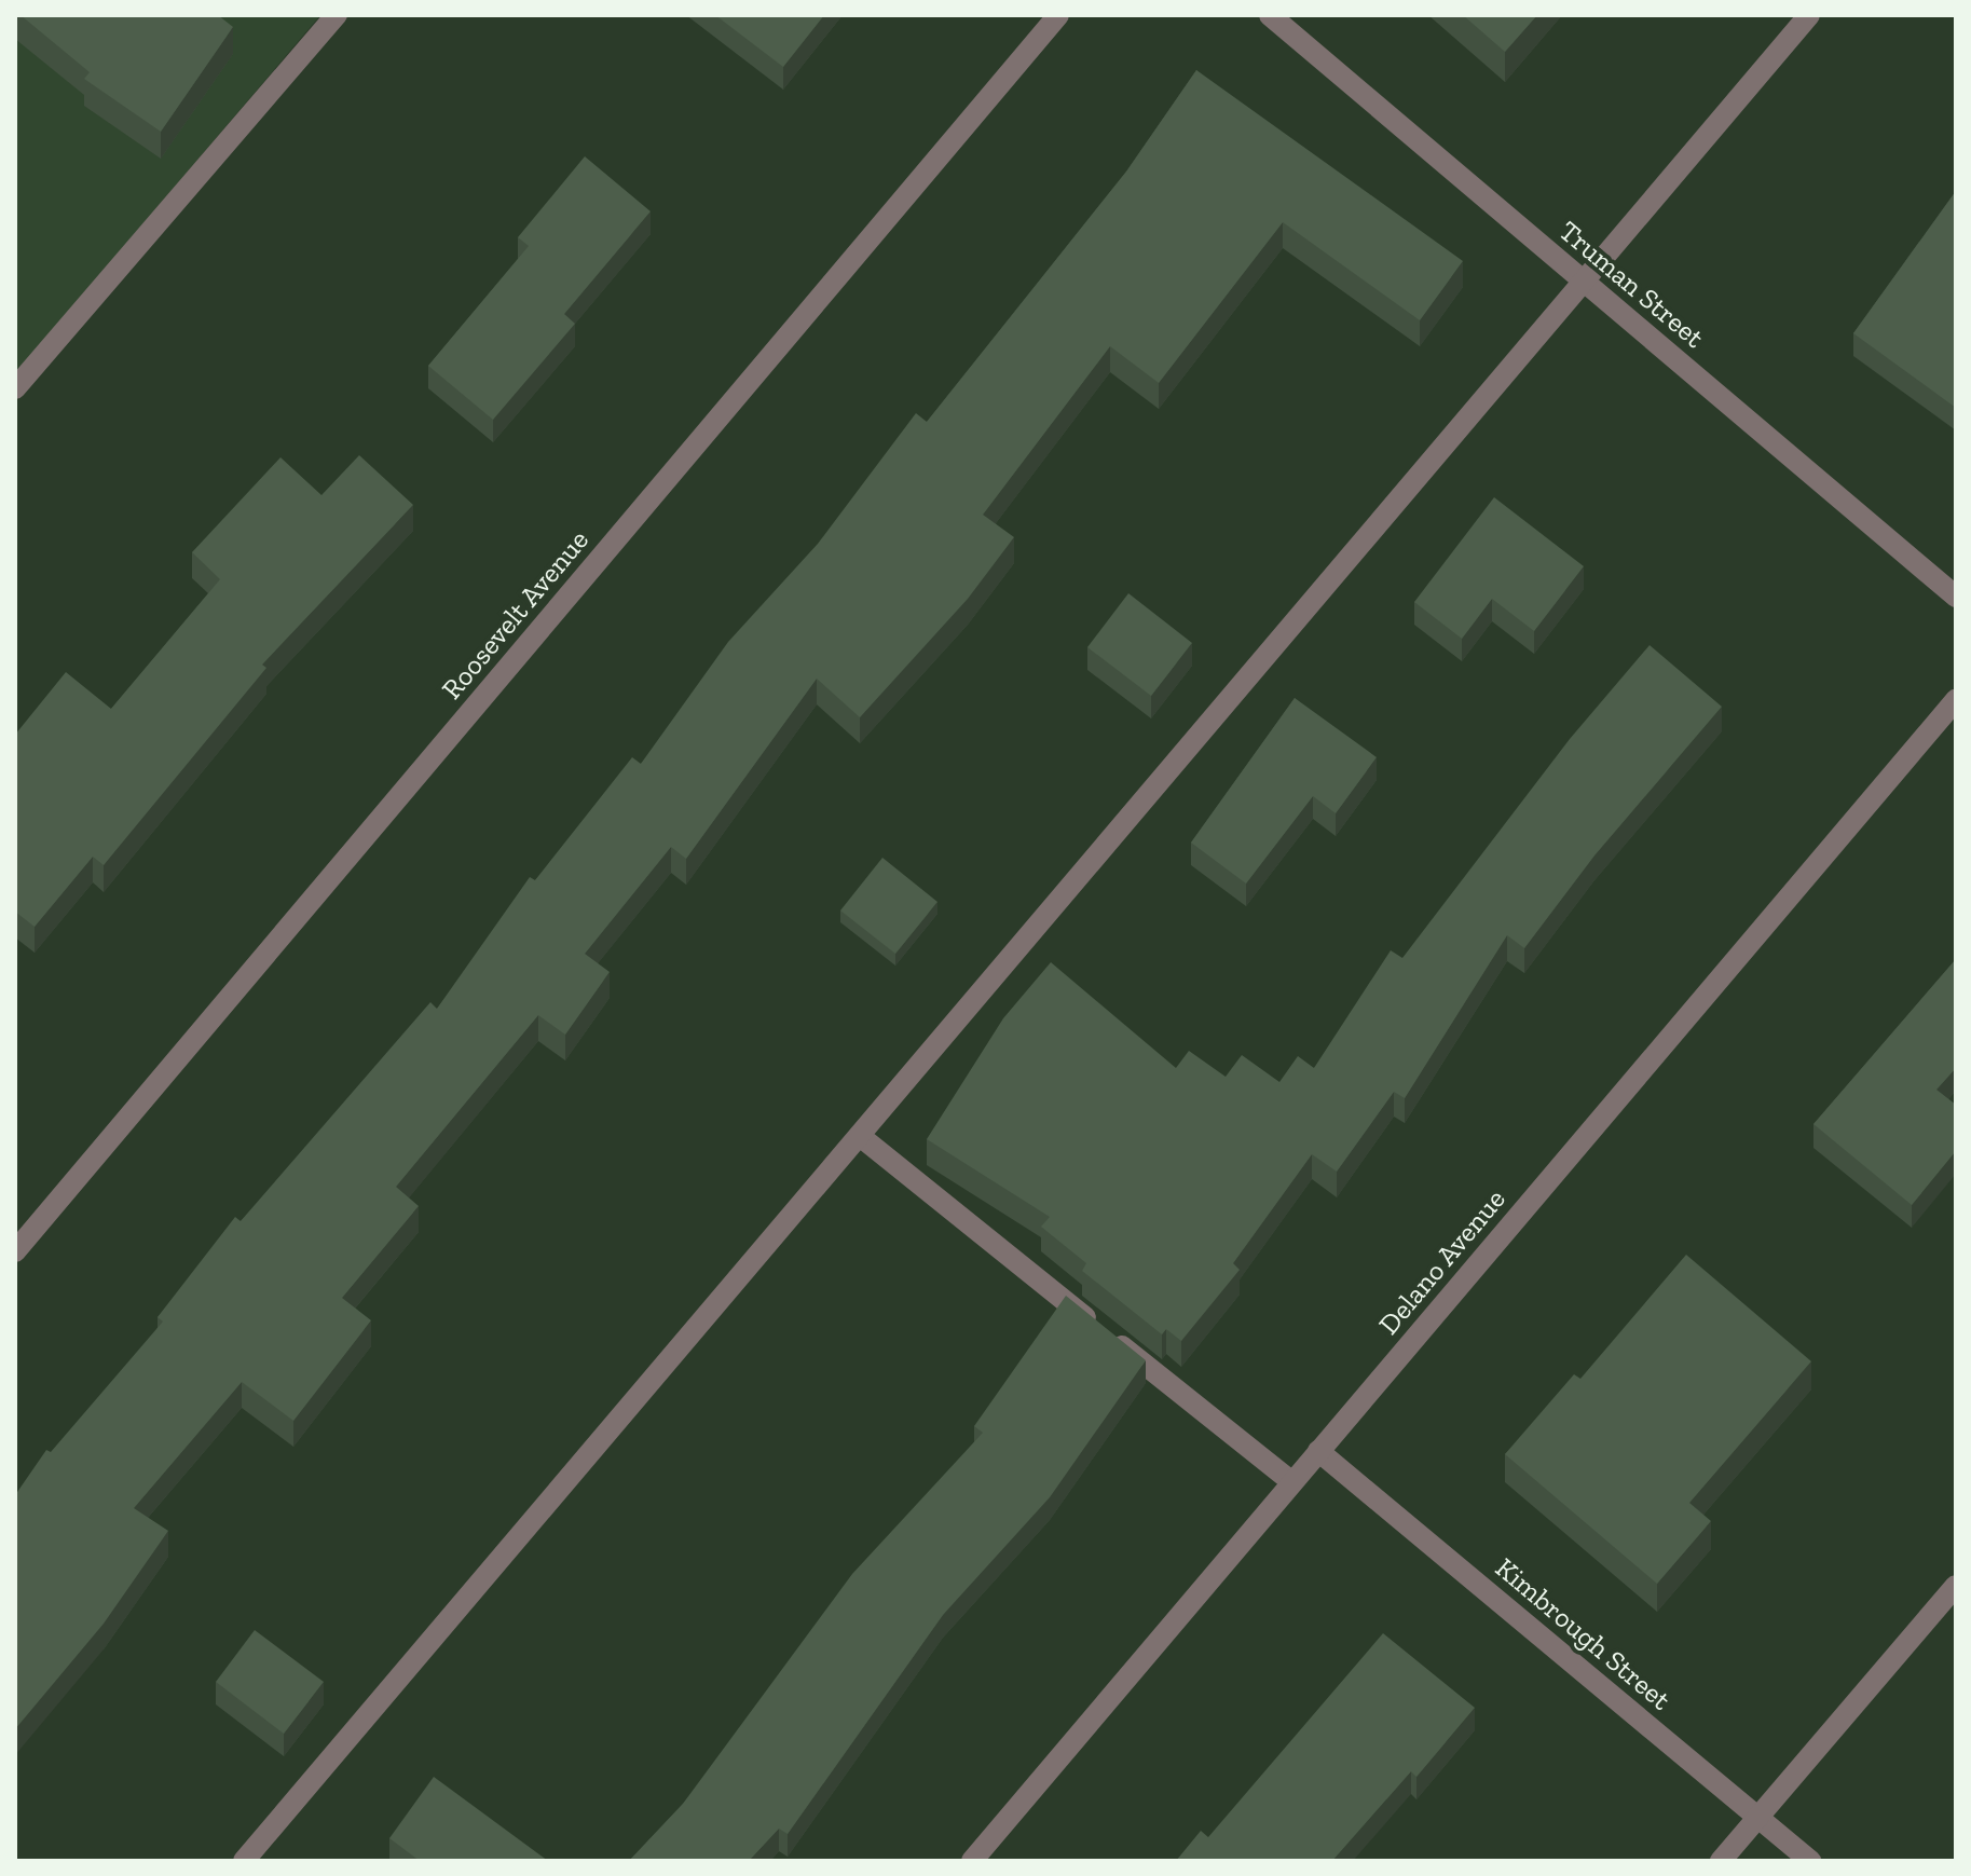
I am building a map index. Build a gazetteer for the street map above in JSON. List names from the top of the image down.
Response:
{
  "streets": {
    "street": [
      "Truman Street",
      "Roosevelt Avenue",
      "Delano Avenue",
      "Kimbrough Street"
    ]
  },
  "crossings": [
    ["Delano Avenue", "Kimbrough Street"]
  ]
}
